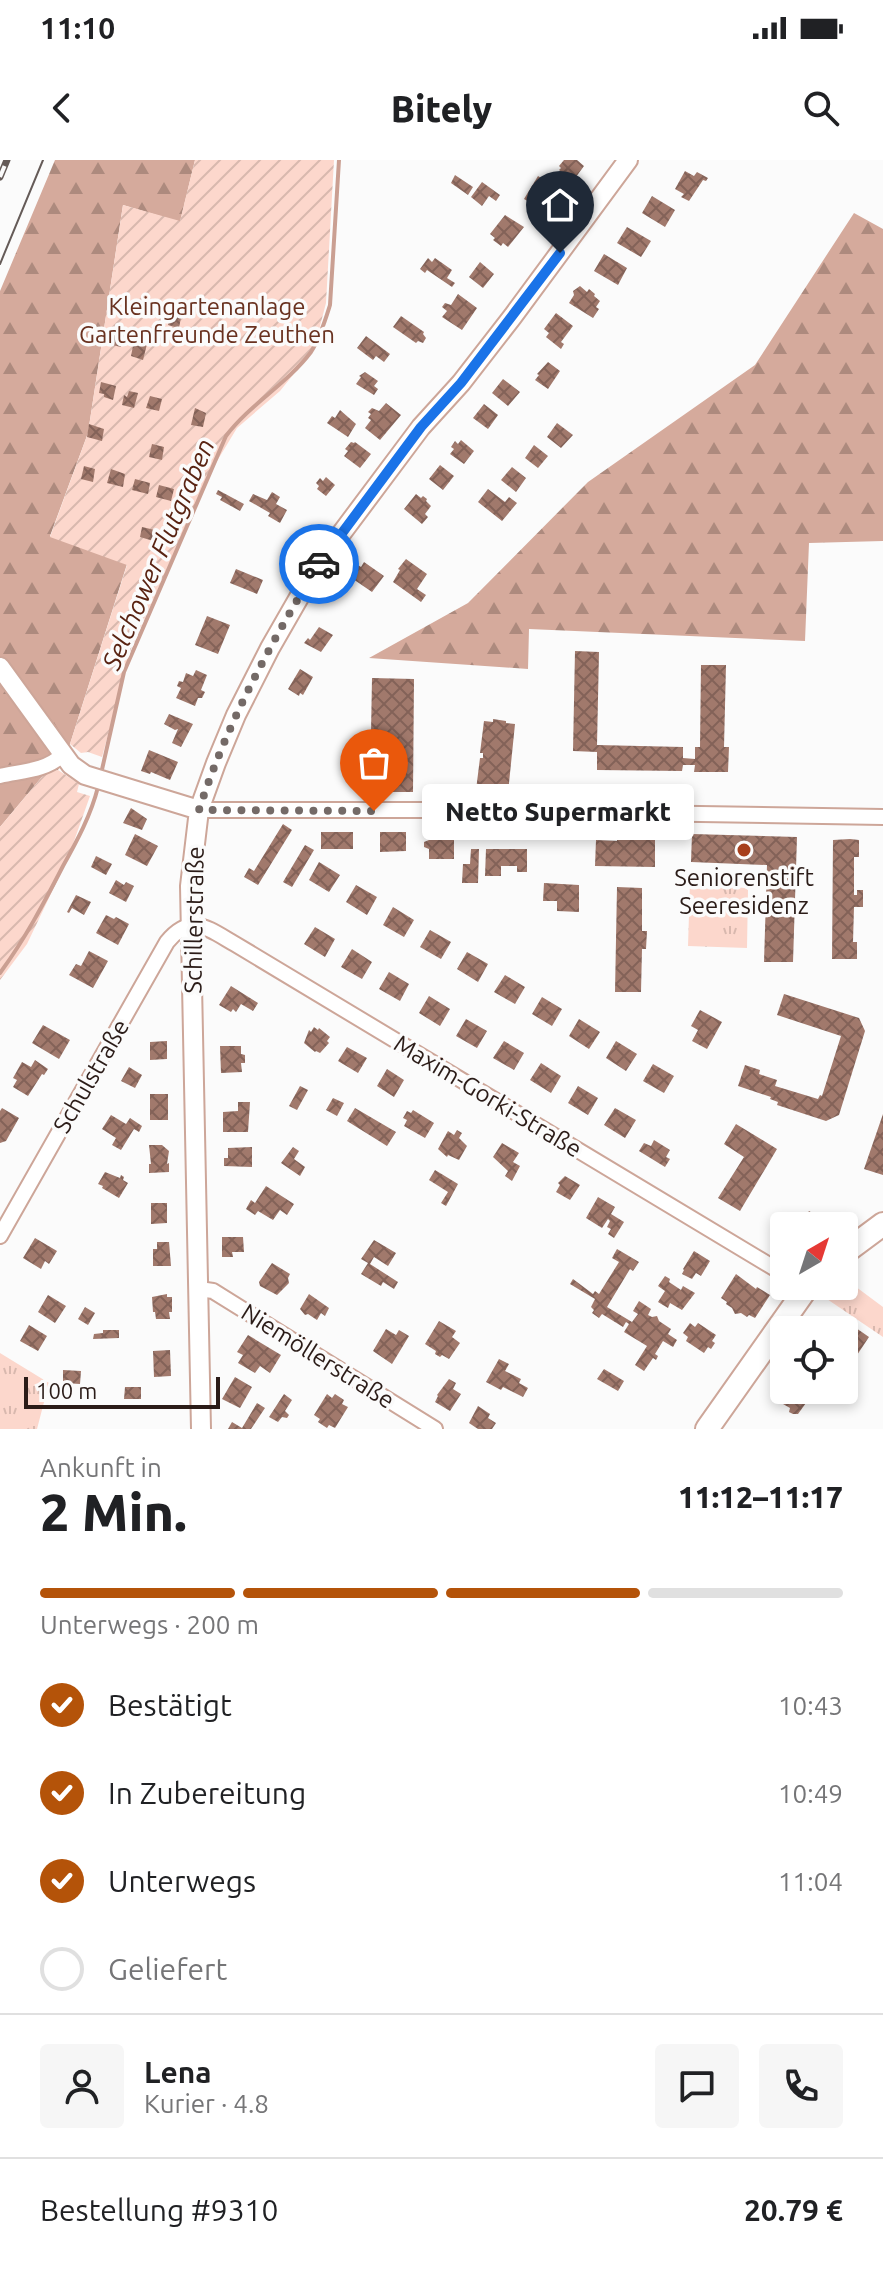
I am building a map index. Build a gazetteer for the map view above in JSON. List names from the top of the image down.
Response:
{
  "streets": {
    "street": [
      "Schillerstraße",
      "Schulstraße",
      "Maxim-Gorki-Straße",
      "Niemöllerstraße"
    ]
  },
  "crossings": [
    ["Schillerstraße", "Schulstraße"],
    ["Schillerstraße", "Maxim-Gorki-Straße"],
    ["Schillerstraße", "Niemöllerstraße"],
    ["Schulstraße", "Maxim-Gorki-Straße"]
  ],
  "water": ["Selchower Flutgraben"],
  "parks": ["Kleingartenanlage Gartenfreunde Zeuthen"],
  "places": ["Netto Supermarkt", "Seniorenstift Seeresidenz"],
  "scale_bar": "100 m",
  "north": "top right",
  "page": {
    "status": "11:10",
    "header": "Bitely",
    "bubble": "Netto Supermarkt",
    "scale": "100 m",
    "heading": ["2 Min.", "Ankunft in", "11:12–11:17"],
    "panel": [
      "Lena",
      "Kurier · 4.8",
      "Bestellung #9310",
      "20.79 €"
    ],
    "bar": "Unterwegs · 200 m",
    "list": [
      ["Bestätigt", "10:43"],
      ["In Zubereitung", "10:49"],
      ["Unterwegs", "11:04"],
      "Geliefert"
    ]
  }
}
